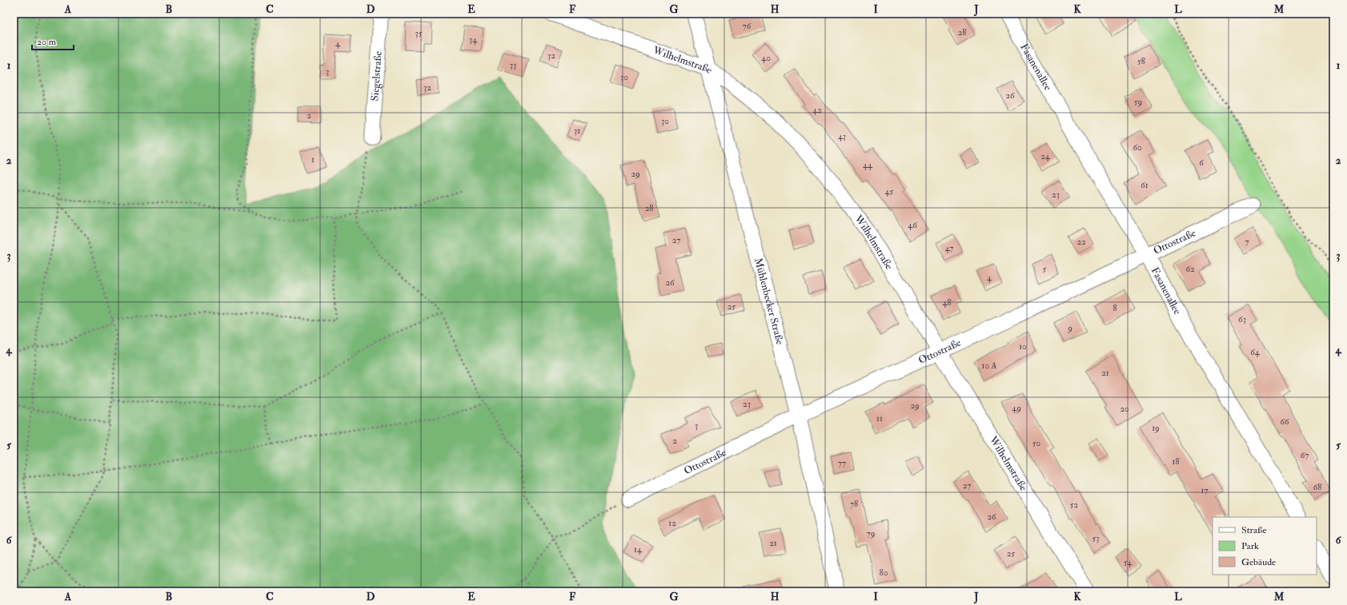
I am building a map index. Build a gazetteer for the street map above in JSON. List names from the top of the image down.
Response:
{
  "streets": {
    "street": [
      "Wilhelmstraße",
      "Fasanenallee",
      "Siegelstraße",
      "Ottostraße",
      "Mühlenbecker Straße"
    ]
  },
  "crossings": [
    ["Wilhelmstraße", "Ottostraße"],
    ["Wilhelmstraße", "Mühlenbecker Straße"],
    ["Fasanenallee", "Ottostraße"],
    ["Ottostraße", "Mühlenbecker Straße"]
  ],
  "house_numbers": [
    "76",
    "28",
    "35",
    "34",
    "4",
    "32",
    "40",
    "58",
    "33",
    "3",
    "30",
    "32",
    "26",
    "59",
    "42",
    "2",
    "30",
    "31",
    "43",
    "60",
    "24",
    "1",
    "6",
    "44",
    "29",
    "61",
    "45",
    "23",
    "28",
    "46",
    "27",
    "22",
    "7",
    "47",
    "5",
    "62",
    "4",
    "26",
    "48",
    "25",
    "8",
    "63",
    "9",
    "10",
    "64",
    "10 A",
    "21",
    "23",
    "29",
    "49",
    "20",
    "11",
    "66",
    "3",
    "19",
    "2",
    "50",
    "67",
    "18",
    "77",
    "27",
    "68",
    "17",
    "78",
    "52",
    "26",
    "12",
    "79",
    "53",
    "21",
    "14",
    "25",
    "54",
    "80"
  ],
  "legend": ["Straße", "Park", "Gebäude"],
  "scale_bar": "20 m",
  "grid": {
    "columns": [
      "A",
      "B",
      "C",
      "D",
      "E",
      "F",
      "G",
      "H",
      "I",
      "J",
      "K",
      "L",
      "M"
    ],
    "rows": [
      "1",
      "2",
      "3",
      "4",
      "5",
      "6"
    ]
  }
}
